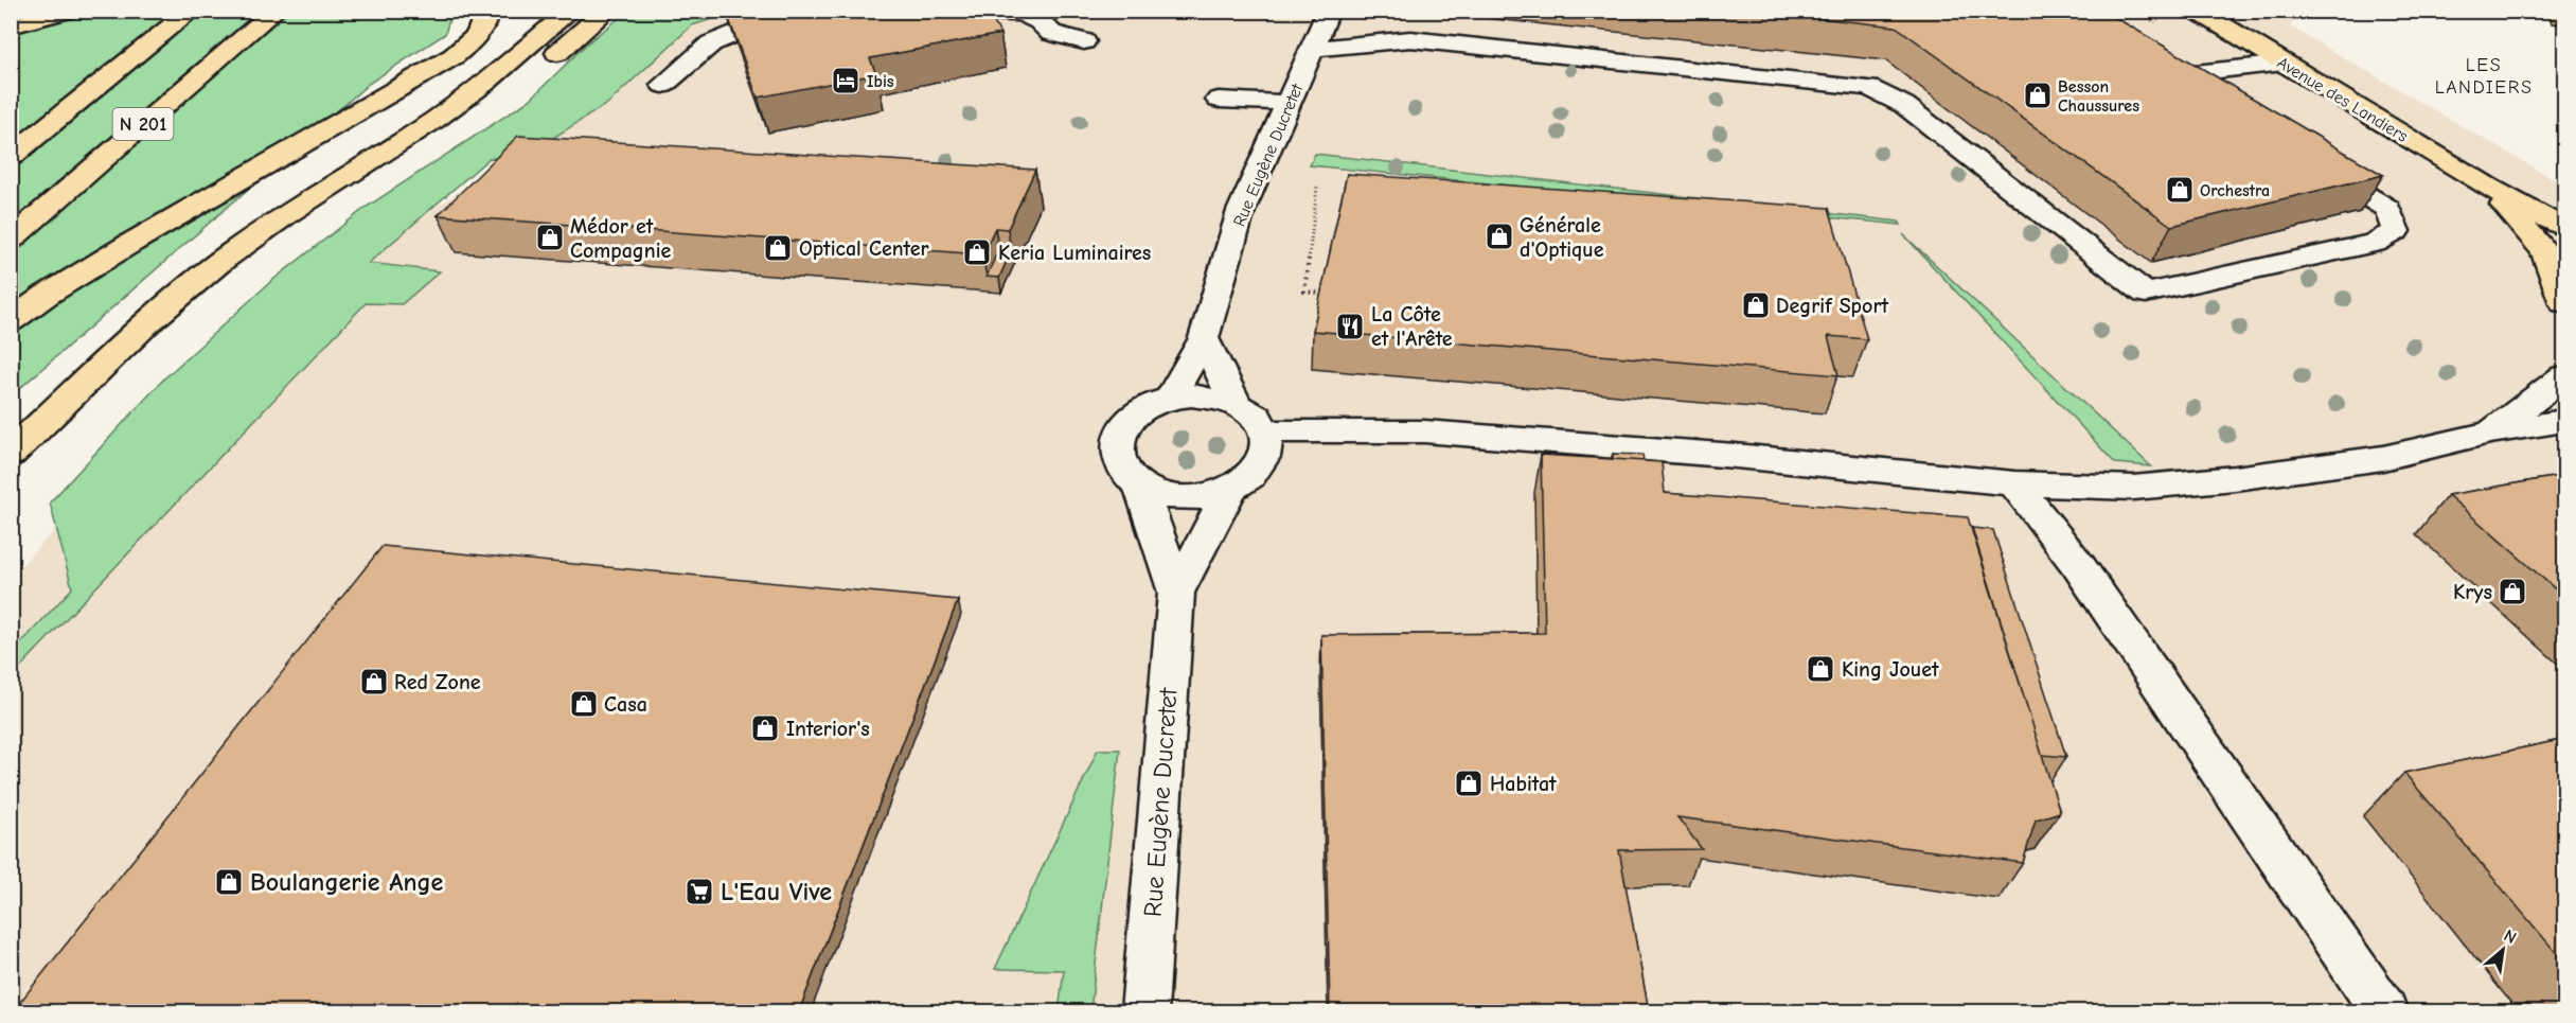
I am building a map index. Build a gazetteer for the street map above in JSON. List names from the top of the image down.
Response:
{
  "streets": {
    "main road": ["Avenue des Landiers", "N 201"],
    "street": ["Rue Eugène Ducretet"]
  },
  "districts": ["LES LANDIERS"],
  "places": {
    "hotel": ["Ibis"],
    "shop": [
      "Besson Chaussures",
      "Orchestra",
      "Générale d'Optique",
      "Médor et Compagnie",
      "Optical Center",
      "Keria Luminaires",
      "Degrif Sport",
      "Krys",
      "King Jouet",
      "Red Zone",
      "Casa",
      "Interior's",
      "Habitat",
      "Boulangerie Ange"
    ],
    "restaurant": ["La Côte et l'Arête"],
    "supermarket": ["L'Eau Vive"]
  },
  "north": "top right"
}
